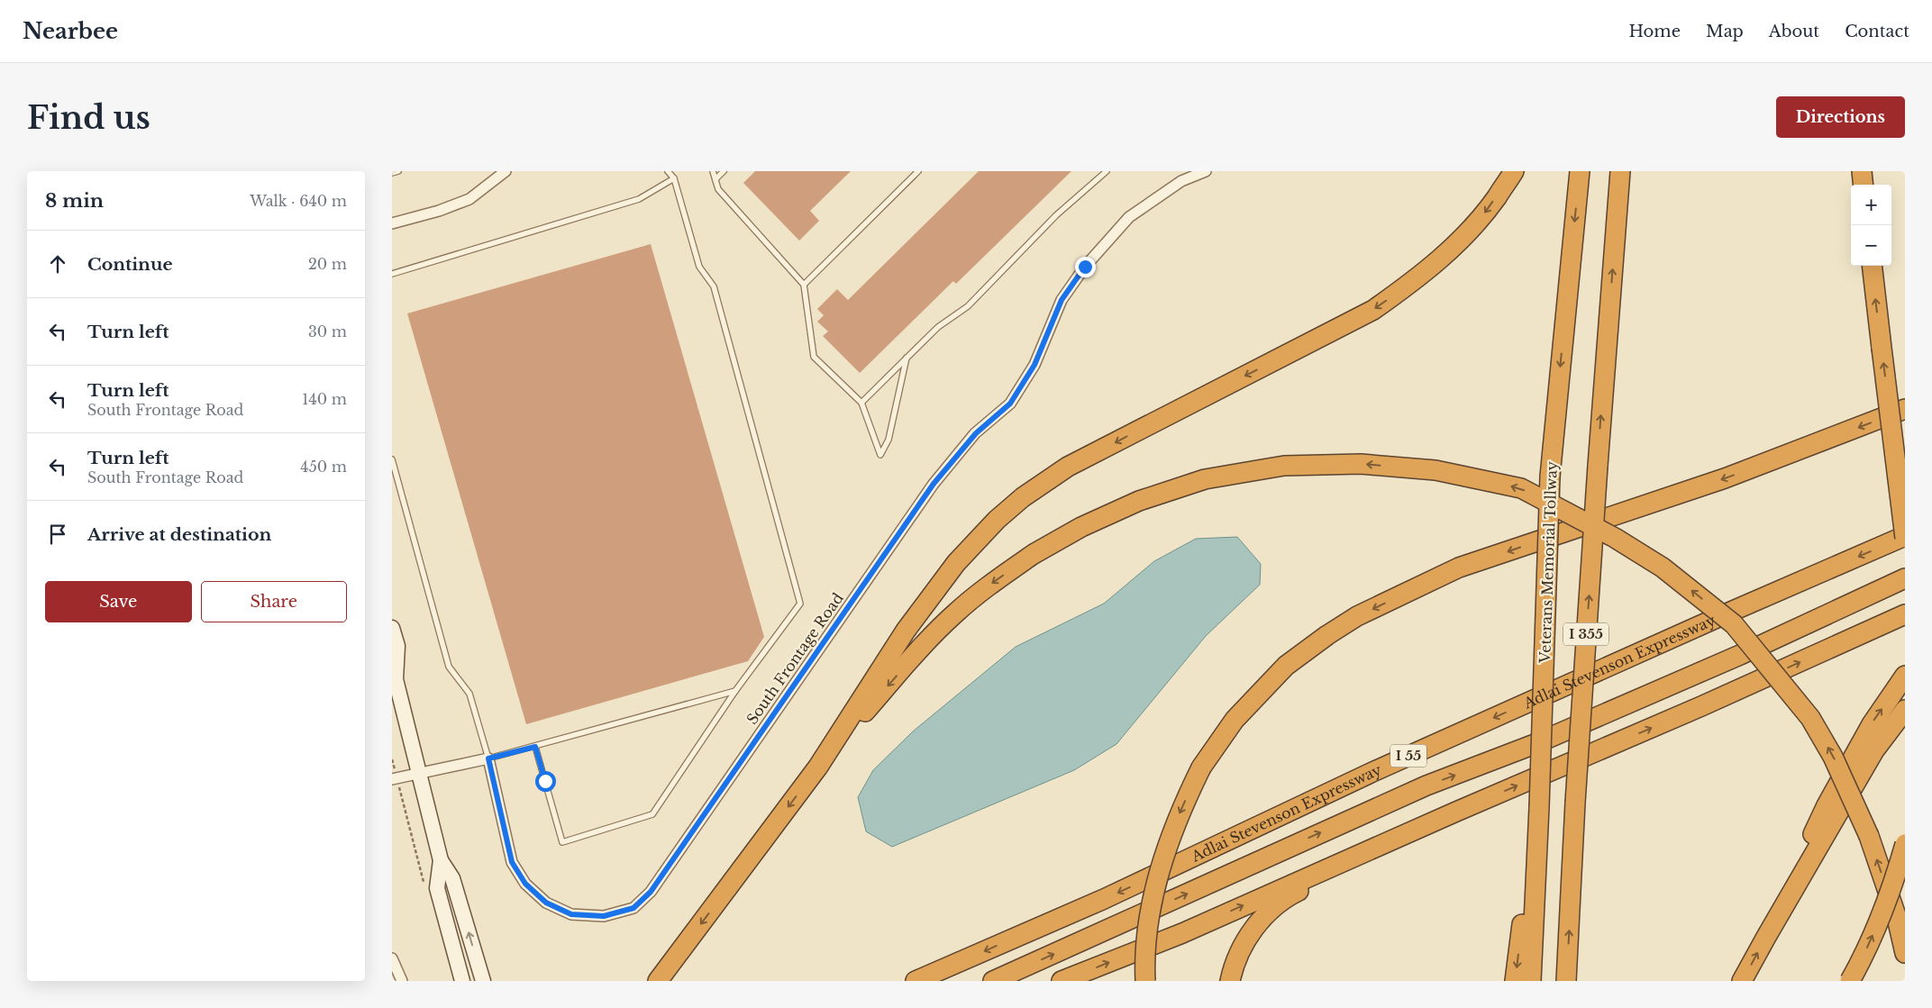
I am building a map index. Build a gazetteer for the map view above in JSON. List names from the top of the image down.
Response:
{
  "streets": {
    "highway": [
      "Veterans Memorial Tollway",
      "I 355",
      "Adlai Stevenson Expressway",
      "I 55"
    ],
    "street": ["South Frontage Road"]
  },
  "page": {
    "header": "Nearbee",
    "nav": [
      "Home",
      "Map",
      "About",
      "Contact"
    ],
    "buttons": [
      "Directions",
      ["Save", "Share"]
    ],
    "title": "Find us",
    "heading": ["8 min", "Walk · 640 m"],
    "map_buttons": ["+", "−"],
    "list": [
      ["Continue", "20 m"],
      ["Turn left", "30 m"],
      ["Turn left", "South Frontage Road", "140 m"],
      ["Turn left", "South Frontage Road", "450 m"],
      "Arrive at destination"
    ]
  }
}
